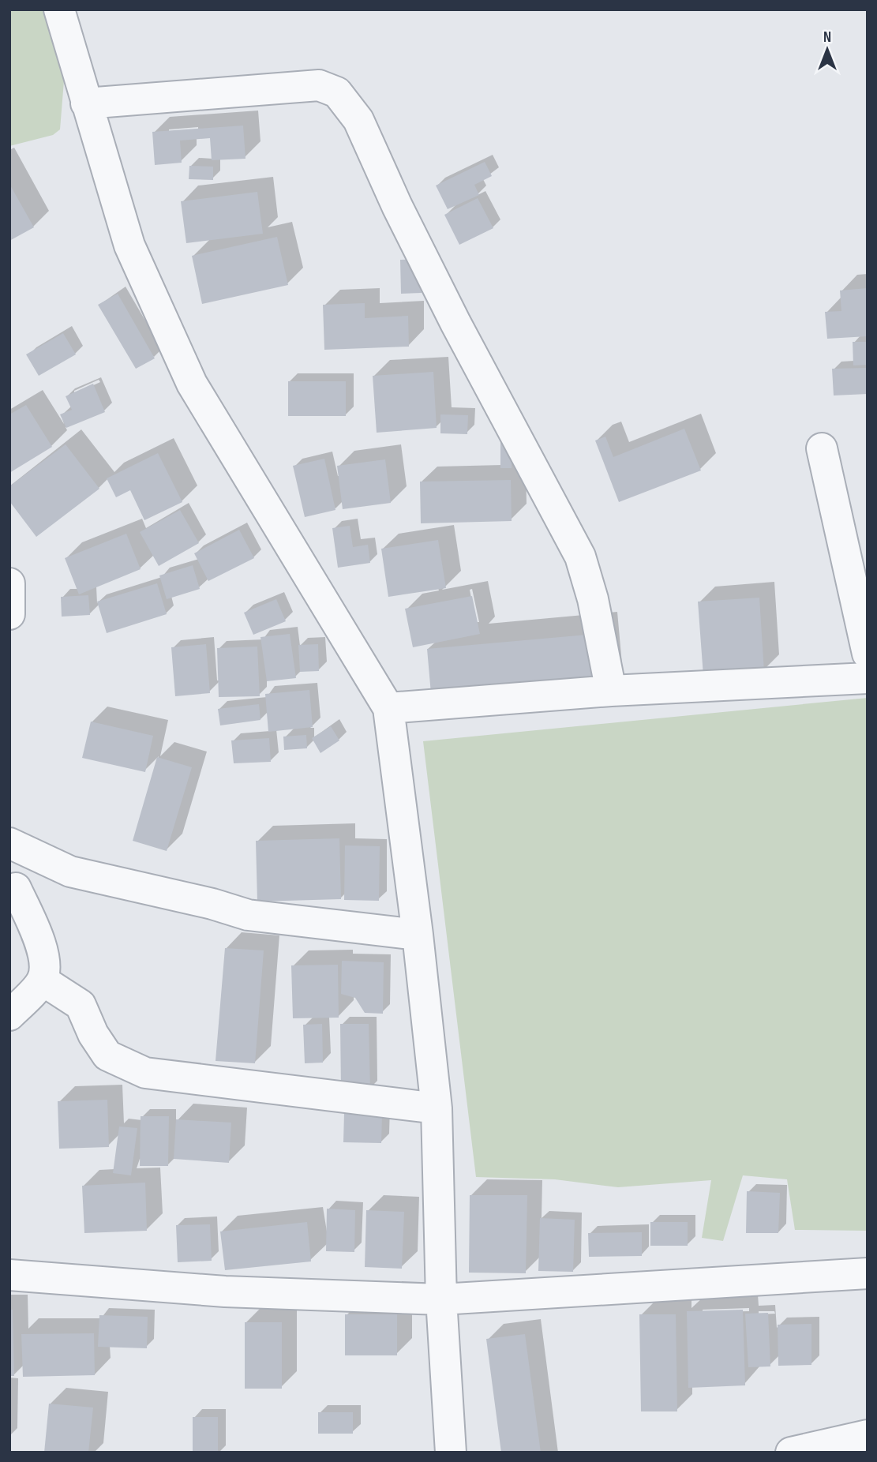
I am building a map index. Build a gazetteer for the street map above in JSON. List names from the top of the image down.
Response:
{
  "north": "top"
}
